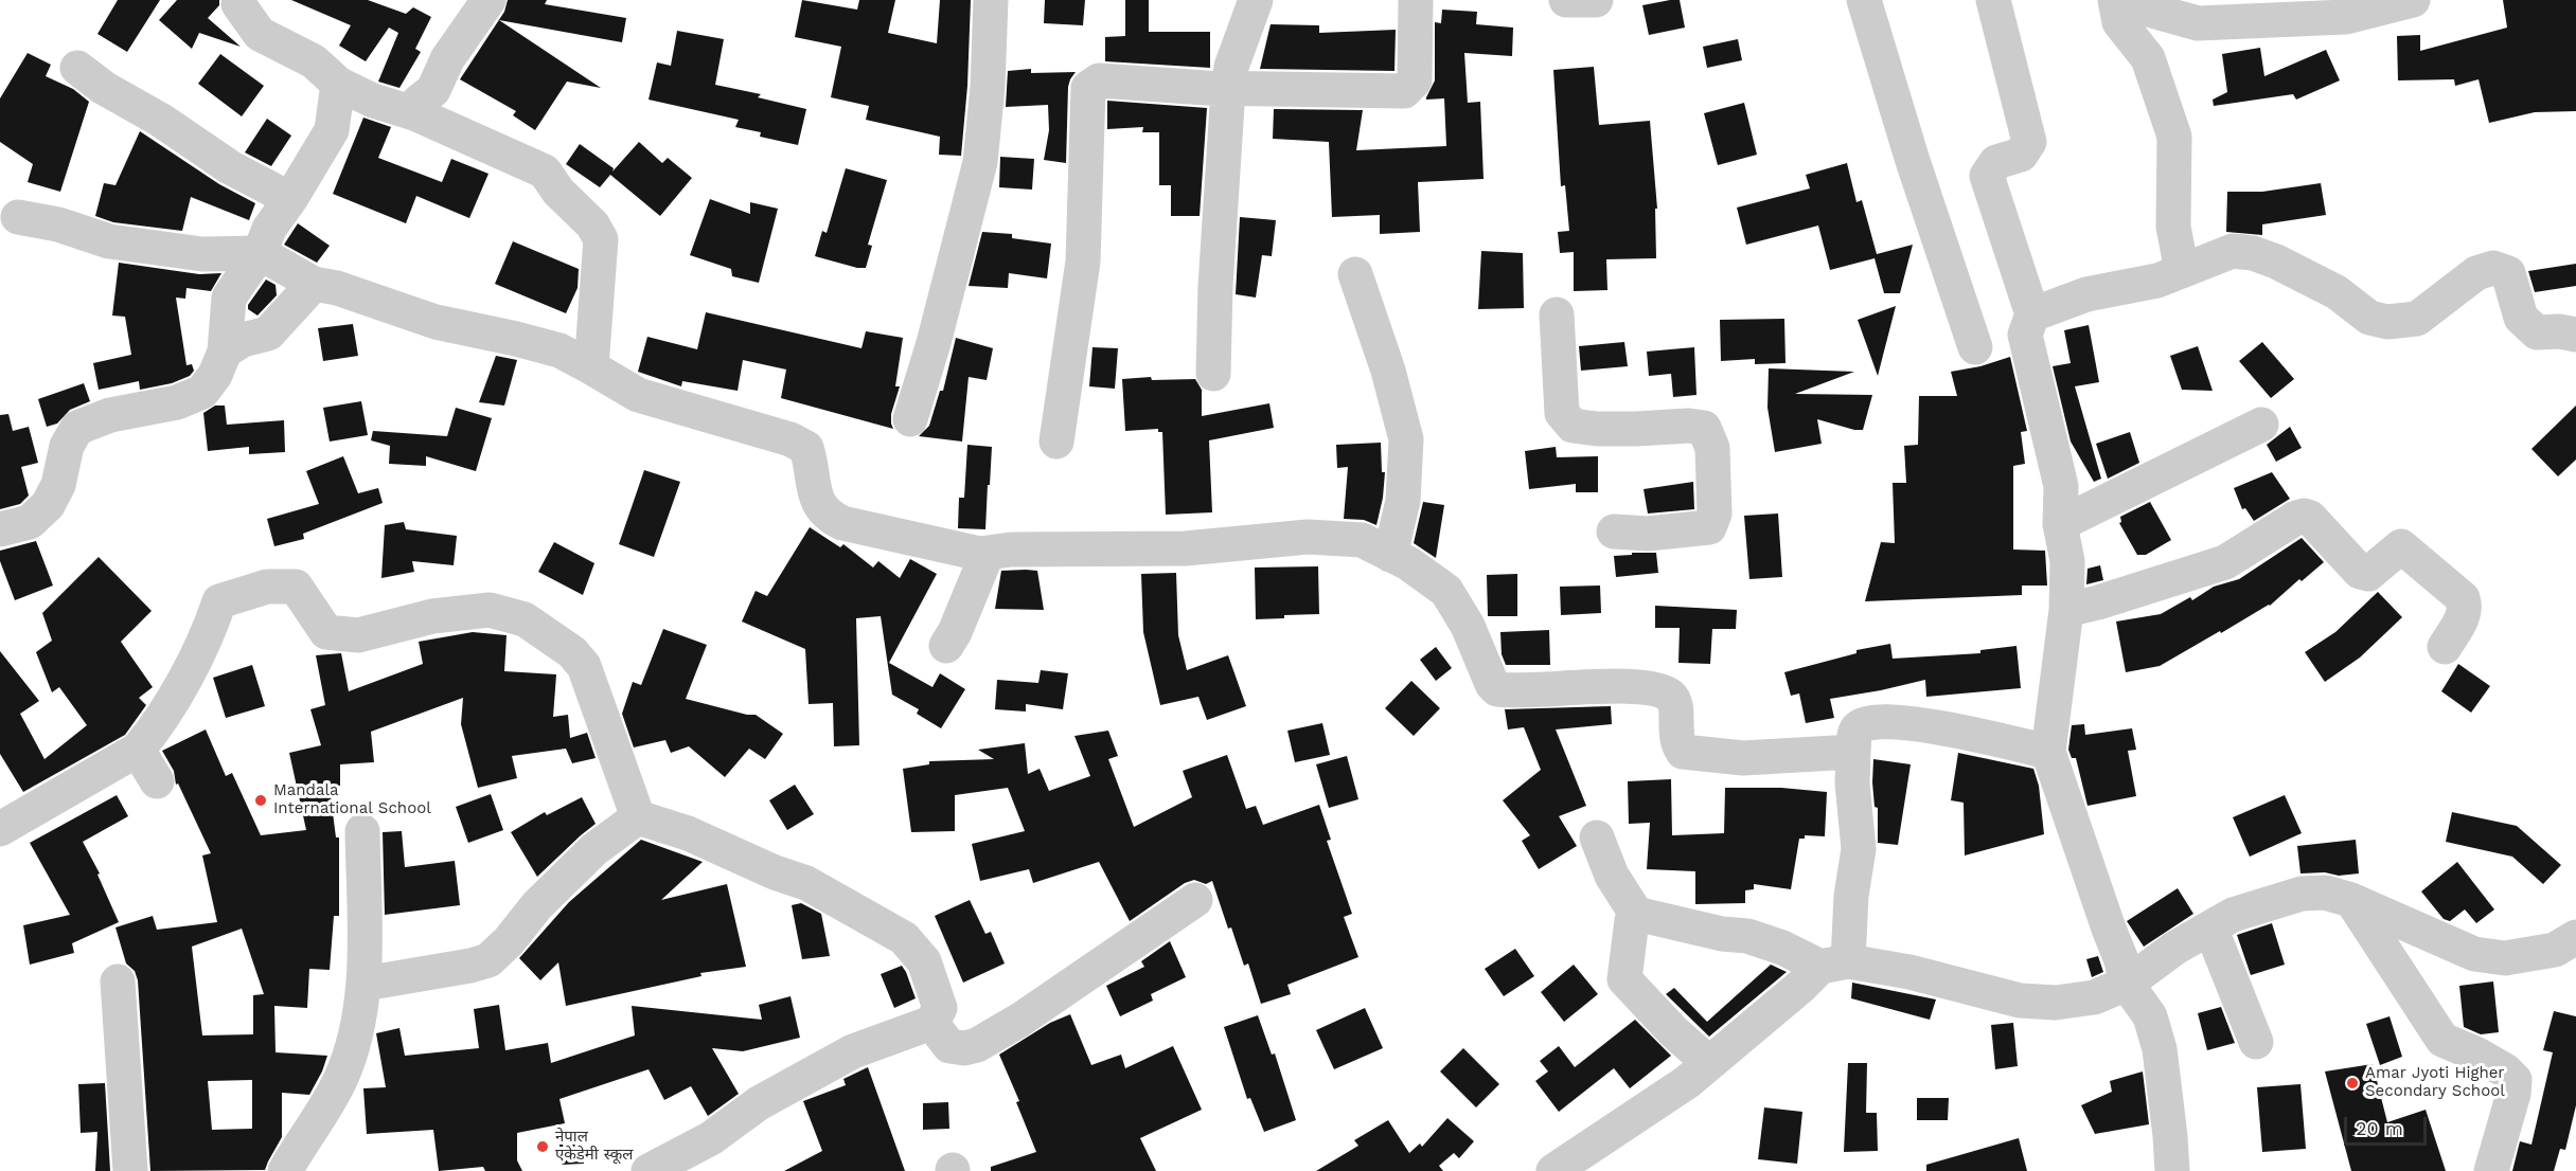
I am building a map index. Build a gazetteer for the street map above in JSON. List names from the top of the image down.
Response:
{
  "places": ["Mandala International School", "Amar Jyoti Higher Secondary School", "नेपाल एकेडेमी स्कूल"],
  "scale_bar": "20 m"
}
